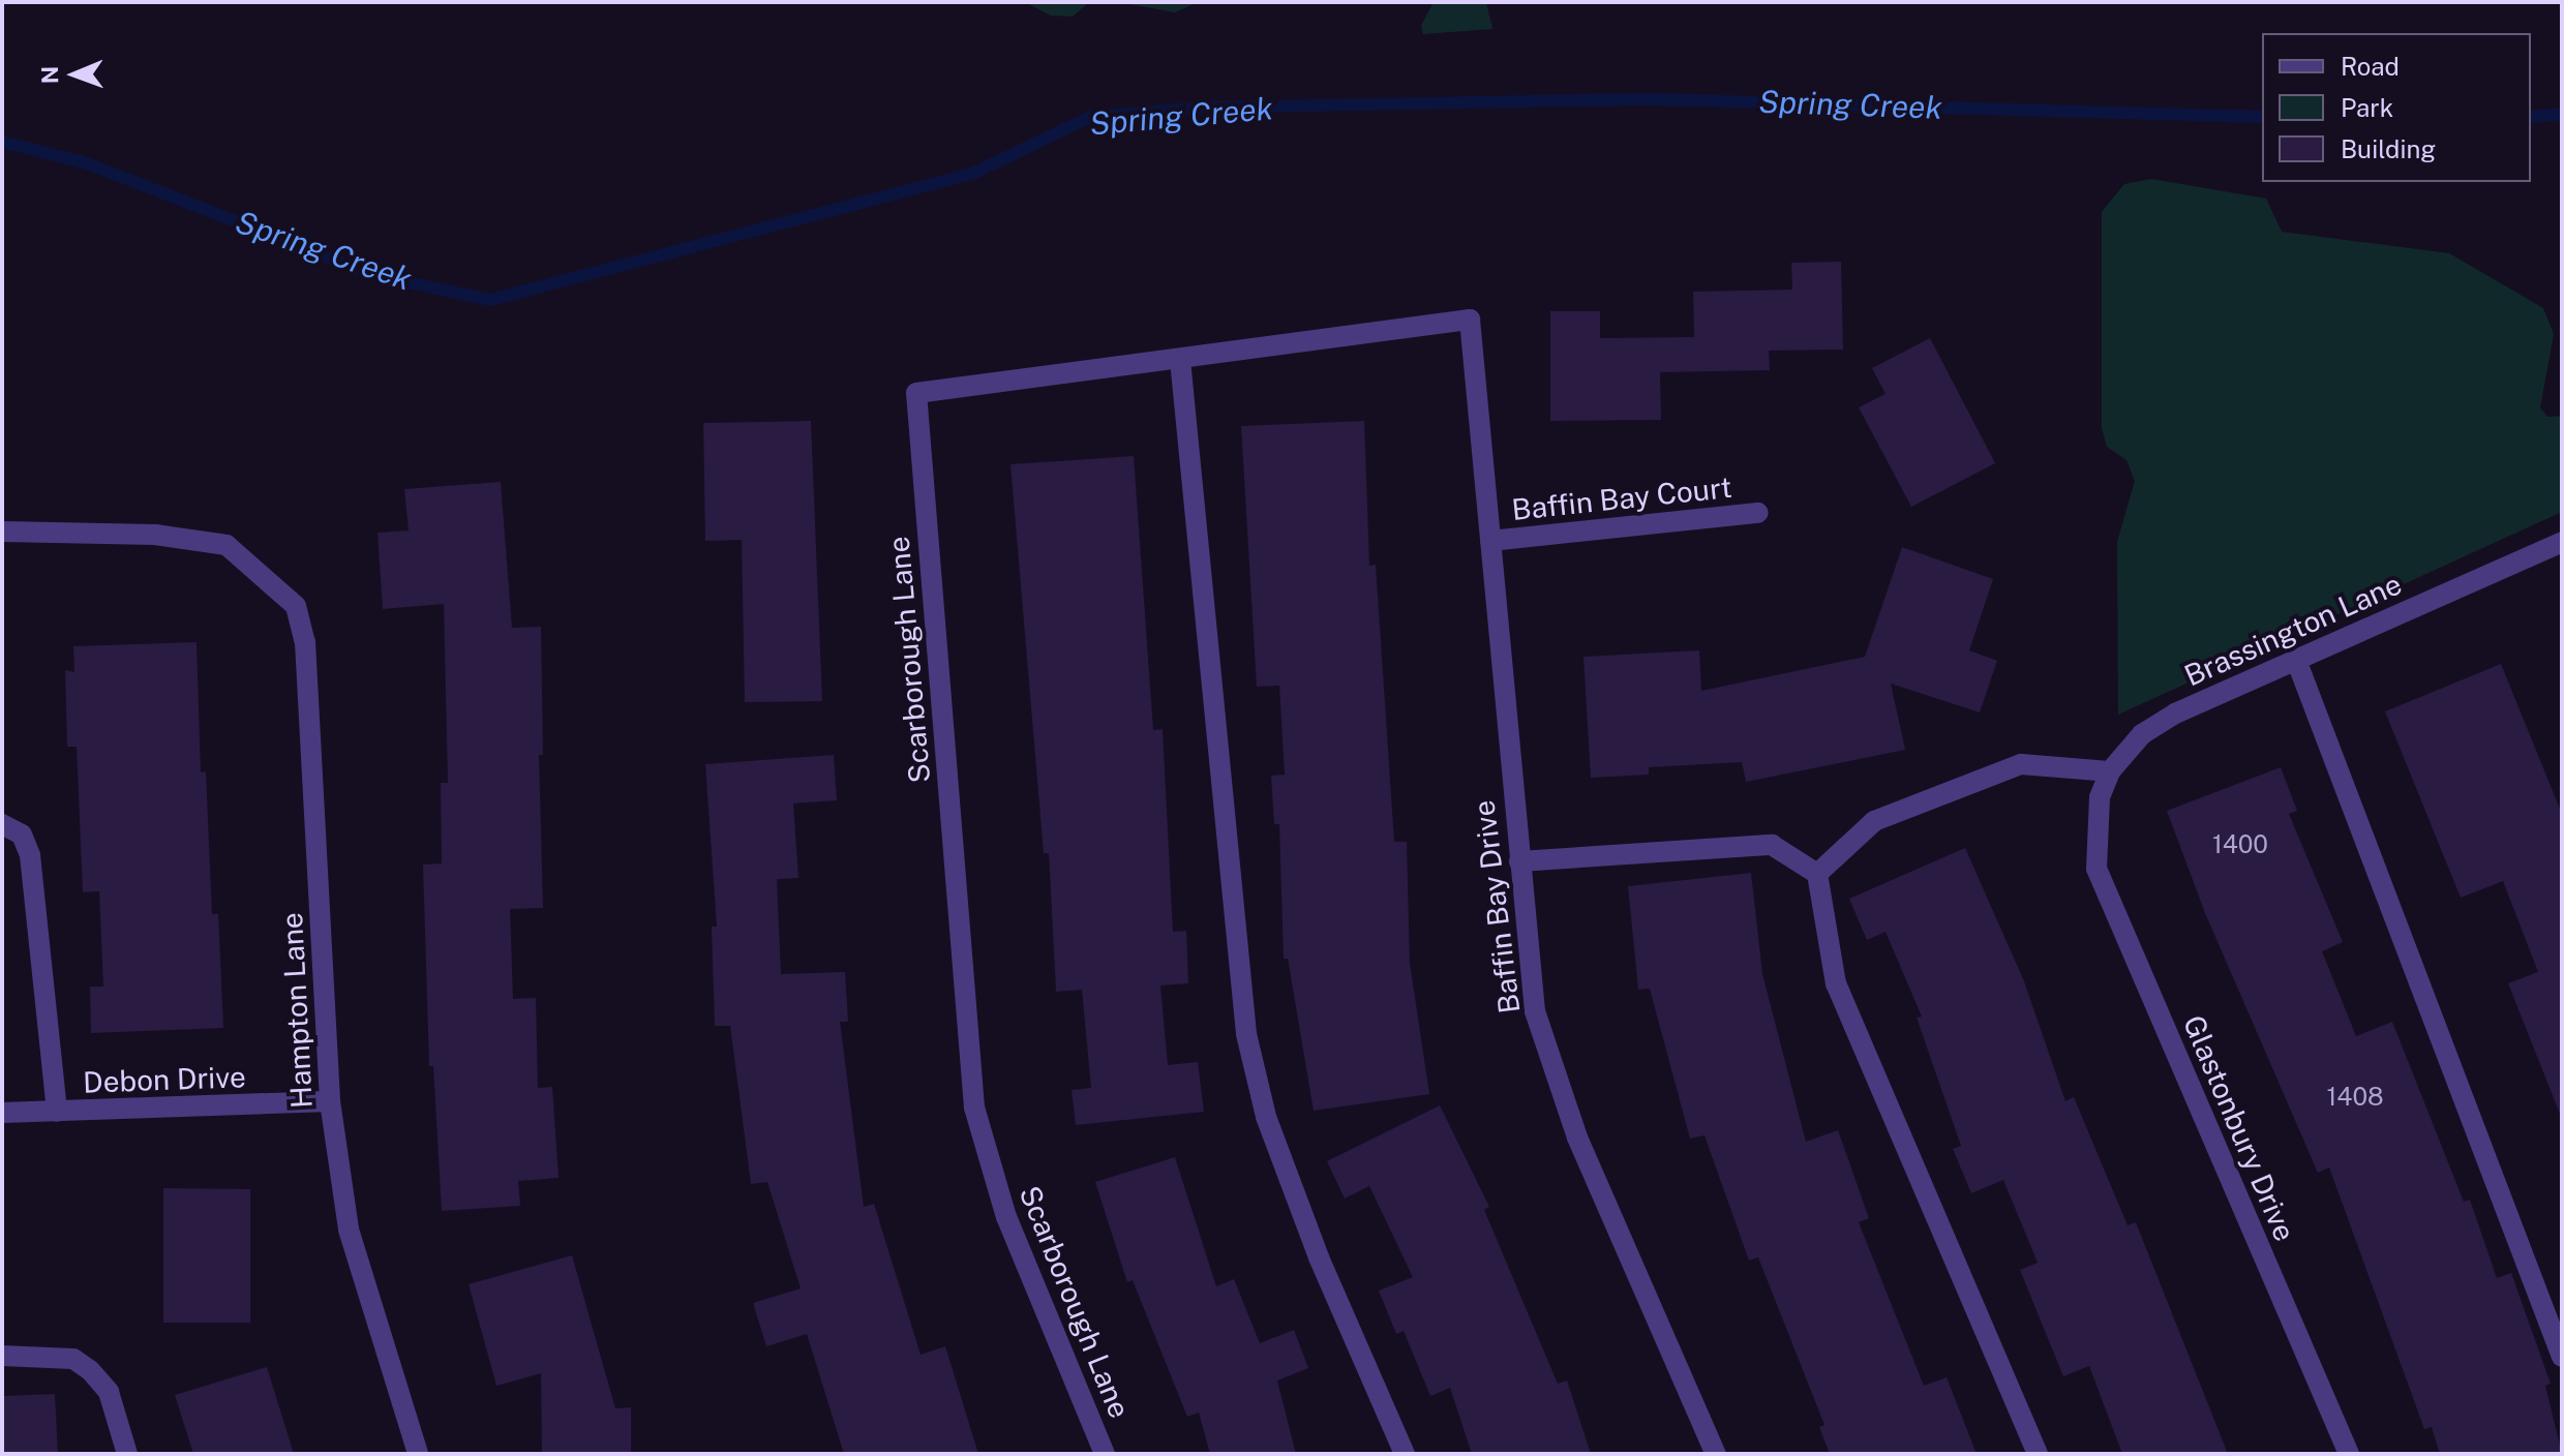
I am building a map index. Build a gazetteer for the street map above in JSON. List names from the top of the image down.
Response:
{
  "streets": {
    "street": [
      "Baffin Bay Court",
      "Brassington Lane",
      "Scarborough Lane",
      "Baffin Bay Drive",
      "Hampton Lane",
      "Debon Drive",
      "Glastonbury Drive"
    ]
  },
  "crossings": [
    ["Baffin Bay Court", "Baffin Bay Drive"],
    ["Brassington Lane", "Glastonbury Drive"],
    ["Scarborough Lane", "Baffin Bay Drive"],
    ["Hampton Lane", "Debon Drive"]
  ],
  "water": ["Spring Creek"],
  "house_numbers": ["1400", "1408"],
  "legend": ["Road", "Park", "Building"],
  "north": "left"
}
